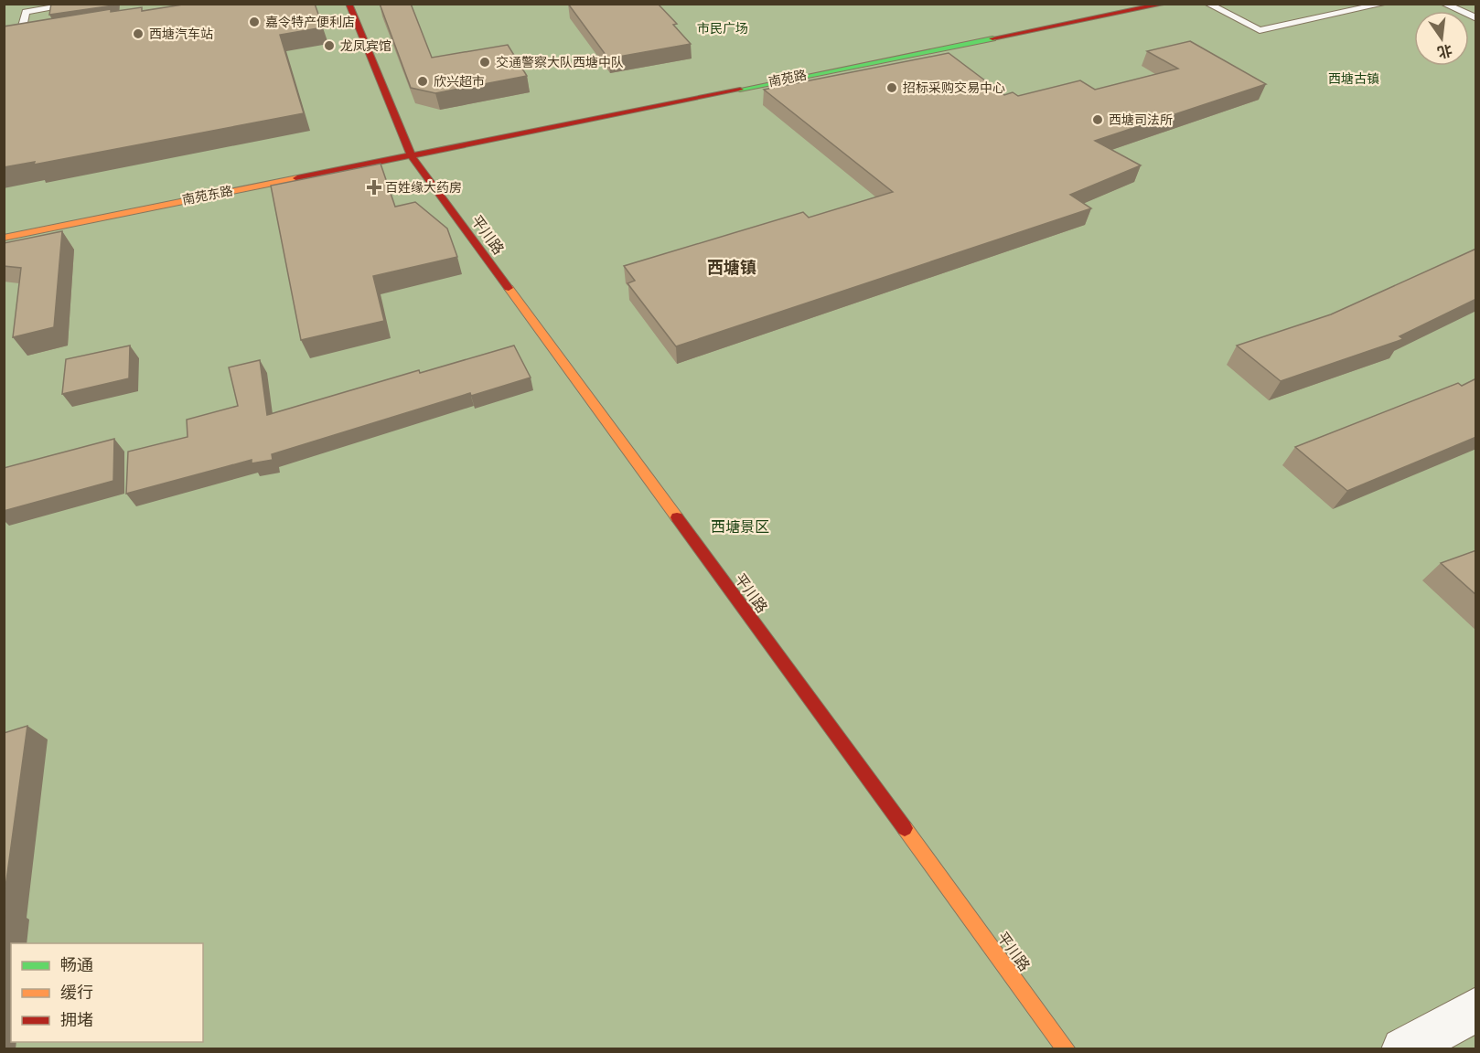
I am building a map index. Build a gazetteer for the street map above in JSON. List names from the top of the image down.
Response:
{
  "streets": {
    "main road": ["南苑路", "南苑东路", "平川路"]
  },
  "crossings": [
    ["南苑路", "南苑东路"],
    ["南苑路", "平川路"],
    ["南苑东路", "平川路"]
  ],
  "districts": ["西塘镇"],
  "parks": ["市民广场", "西塘古镇", "西塘景区"],
  "places": {
    "other": [
      "嘉令特产便利店",
      "西塘汽车站",
      "龙凤宾馆",
      "交通警察大队西塘中队",
      "欣兴超市",
      "招标采购交易中心",
      "西塘司法所"
    ],
    "health": ["百姓缘大药房"]
  },
  "legend": ["畅通", "缓行", "拥堵"],
  "north": "bottom"
}
